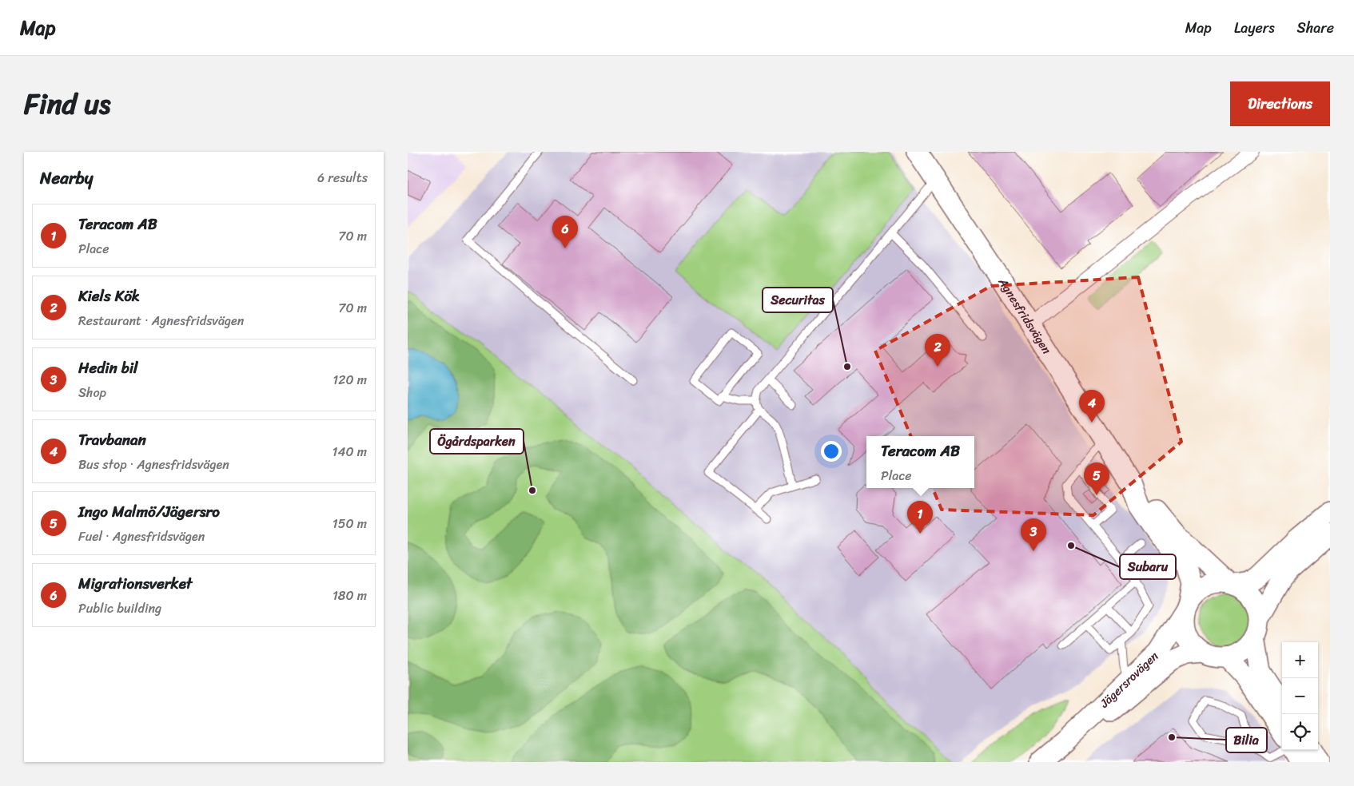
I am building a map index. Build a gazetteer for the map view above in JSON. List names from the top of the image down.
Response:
{
  "streets": {
    "main road": ["Agnesfridsvägen", "Jägersrovägen"]
  },
  "crossings": [
    ["Agnesfridsvägen", "Jägersrovägen"]
  ],
  "places": [
    "Securitas",
    "Ögårdsparken",
    "Subaru",
    "Bilia"
  ],
  "page": {
    "header": "Map",
    "nav": ["Map", "Layers", "Share"],
    "title": "Find us",
    "buttons": "Directions",
    "heading": ["Nearby", "6 results"],
    "list": [
      {
        "mark": "1",
        "name": "Teracom AB",
        "note": "Place",
        "value": "70 m"
      },
      {
        "mark": "2",
        "name": "Kiels Kök",
        "note": "Restaurant · Agnesfridsvägen",
        "value": "70 m"
      },
      {
        "mark": "3",
        "name": "Hedin bil",
        "note": "Shop",
        "value": "120 m"
      },
      {
        "mark": "4",
        "name": "Travbanan",
        "note": "Bus stop · Agnesfridsvägen",
        "value": "140 m"
      },
      {
        "mark": "5",
        "name": "Ingo Malmö/Jägersro",
        "note": "Fuel · Agnesfridsvägen",
        "value": "150 m"
      },
      {
        "mark": "6",
        "name": "Migrationsverket",
        "note": "Public building",
        "value": "180 m"
      }
    ],
    "pins": [
      "6",
      "2",
      "4",
      "5",
      "1",
      "3"
    ],
    "popup": ["Teracom AB", "Place"],
    "map_buttons": ["+", "−"]
  }
}
